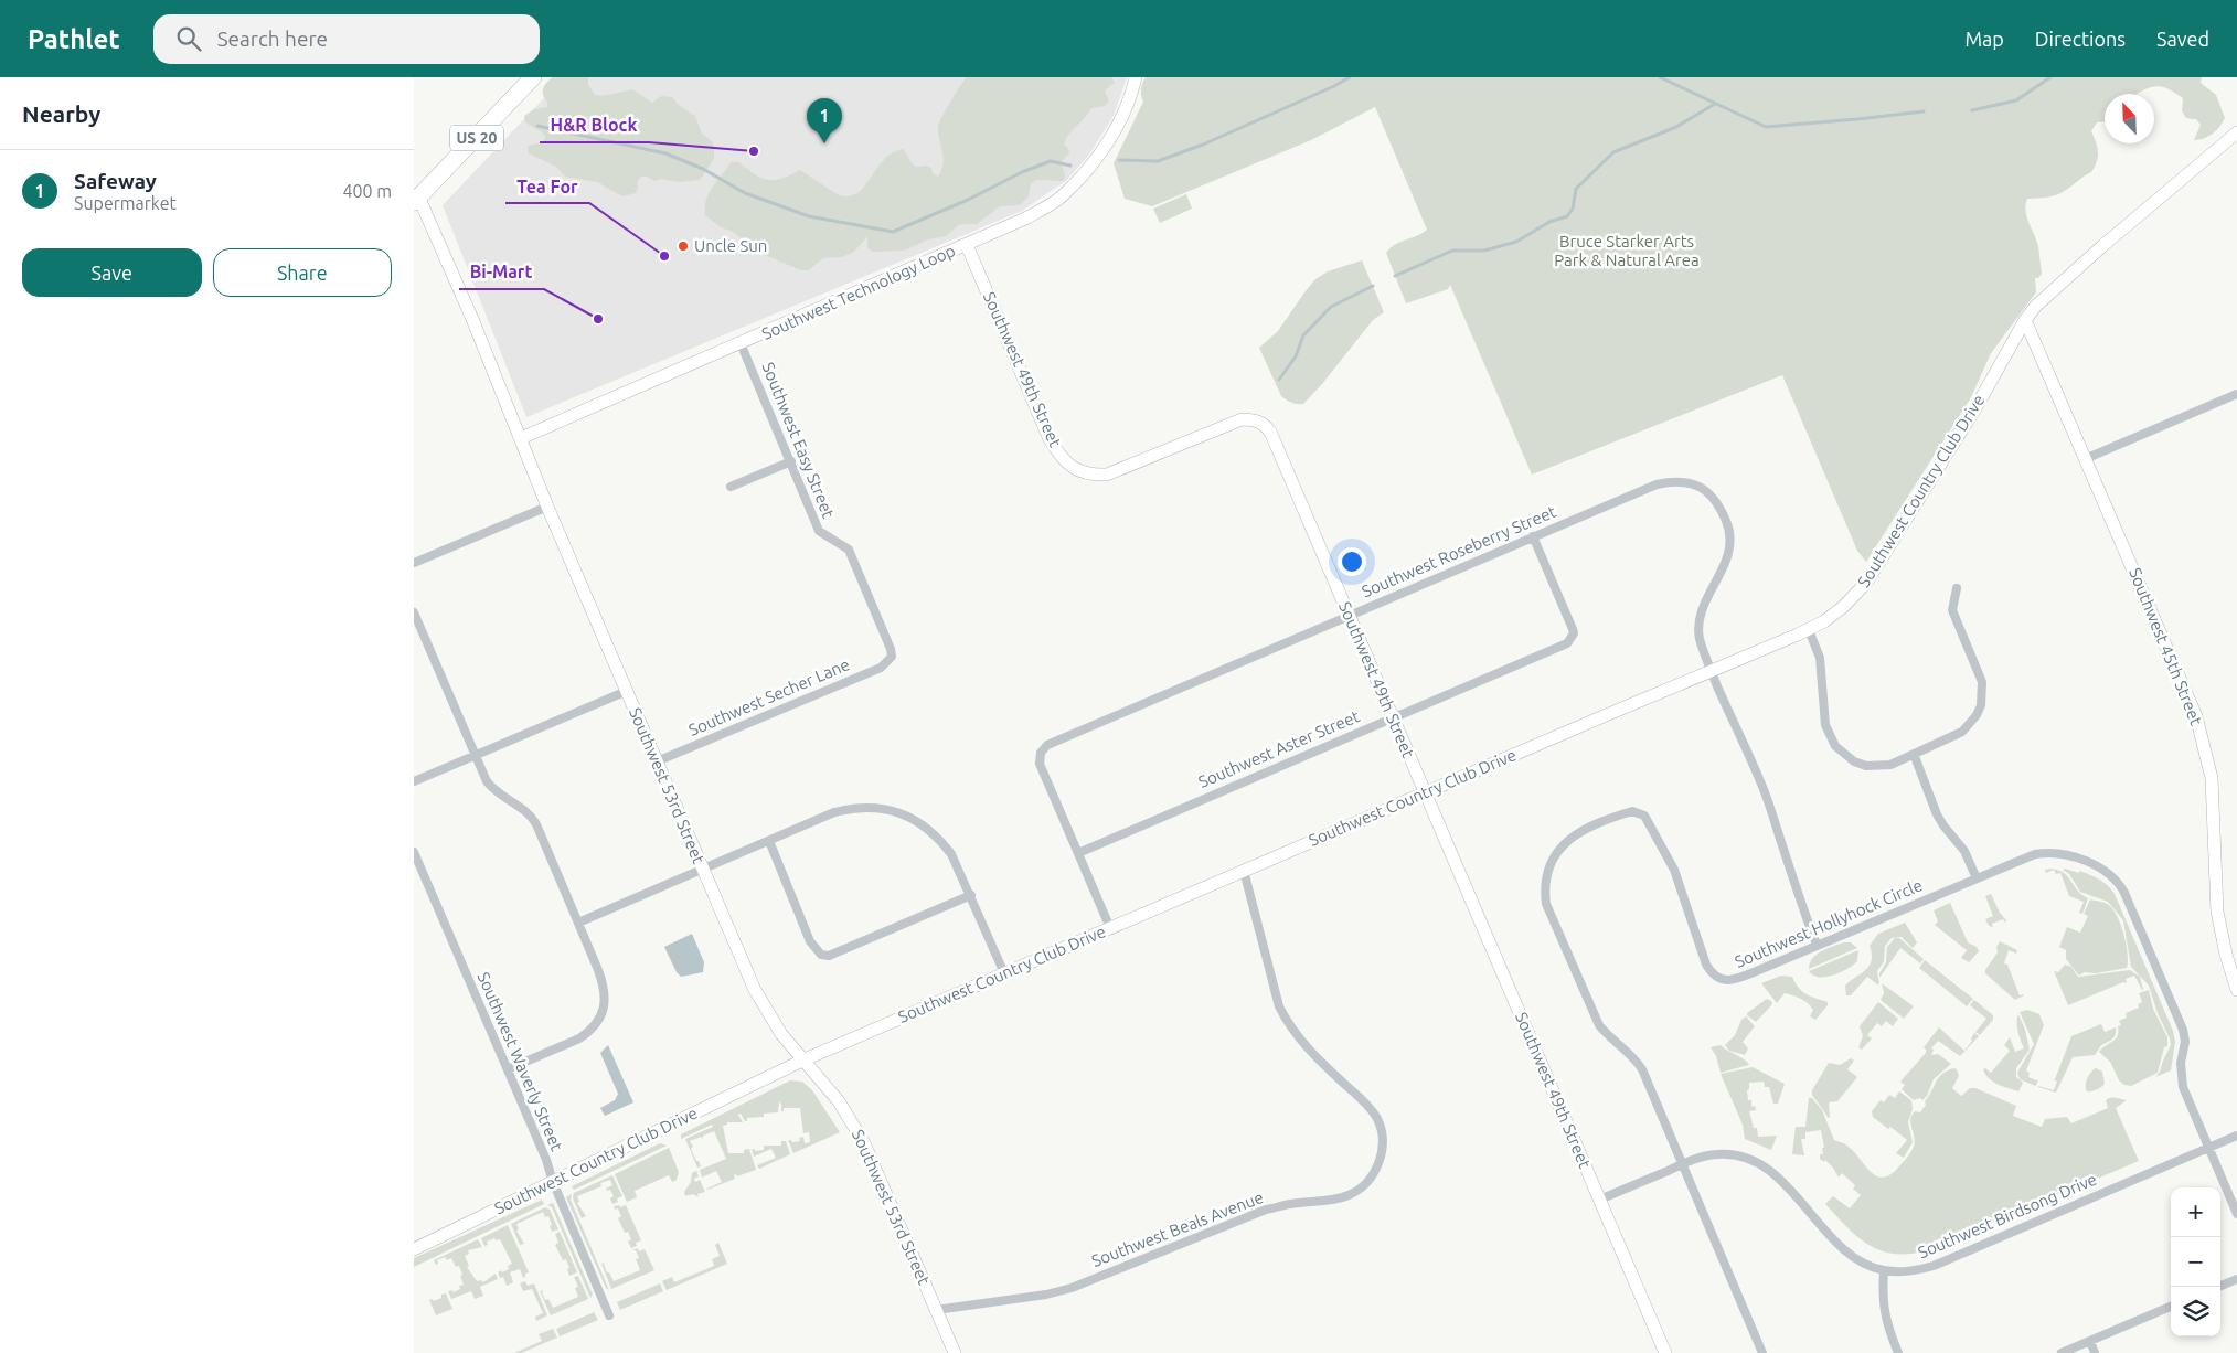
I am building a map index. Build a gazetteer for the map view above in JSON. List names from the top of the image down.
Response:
{
  "streets": {
    "highway": ["US 20"],
    "street": [
      "Southwest Technology Loop",
      "Southwest 49th Street",
      "Southwest Easy Street",
      "Southwest Country Club Drive",
      "Southwest Roseberry Street",
      "Southwest 45th Street",
      "Southwest Secher Lane",
      "Southwest Aster Street",
      "Southwest 53rd Street",
      "Southwest Hollyhock Circle",
      "Southwest Waverly Street",
      "Southwest Birdsong Drive",
      "Southwest Beals Avenue"
    ]
  },
  "crossings": [
    ["US 20", "Southwest 53rd Street"],
    ["Southwest Technology Loop", "Southwest 49th Street"],
    ["Southwest Technology Loop", "Southwest Easy Street"],
    ["Southwest Technology Loop", "Southwest 53rd Street"],
    ["Southwest 49th Street", "Southwest Country Club Drive"],
    ["Southwest 49th Street", "Southwest Roseberry Street"],
    ["Southwest 49th Street", "Southwest Aster Street"],
    ["Southwest 49th Street", "Southwest Birdsong Drive"],
    ["Southwest Easy Street", "Southwest Secher Lane"],
    ["Southwest Country Club Drive", "Southwest Roseberry Street"],
    ["Southwest Country Club Drive", "Southwest 45th Street"],
    ["Southwest Country Club Drive", "Southwest 53rd Street"],
    ["Southwest Country Club Drive", "Southwest Waverly Street"],
    ["Southwest Country Club Drive", "Southwest Beals Avenue"],
    ["Southwest Roseberry Street", "Southwest Aster Street"],
    ["Southwest Roseberry Street", "Southwest Hollyhock Circle"],
    ["Southwest Secher Lane", "Southwest 53rd Street"],
    ["Southwest 53rd Street", "Southwest Beals Avenue"],
    ["Southwest Hollyhock Circle", "Southwest Birdsong Drive"]
  ],
  "parks": ["Bruce Starker Arts Park & Natural Area"],
  "places": [
    "H&R Block",
    "Uncle Sun",
    "Tea For",
    "Bi-Mart"
  ],
  "north": "top left",
  "page": {
    "header": "Pathlet",
    "search": "Search here",
    "nav": ["Map", "Directions", "Saved"],
    "heading": "Nearby",
    "pins": "1",
    "list": [
      {
        "mark": "1",
        "name": "Safeway",
        "note": "Supermarket",
        "value": "400 m"
      }
    ],
    "buttons": ["Save", "Share"],
    "map_buttons": ["+", "−"]
  }
}
